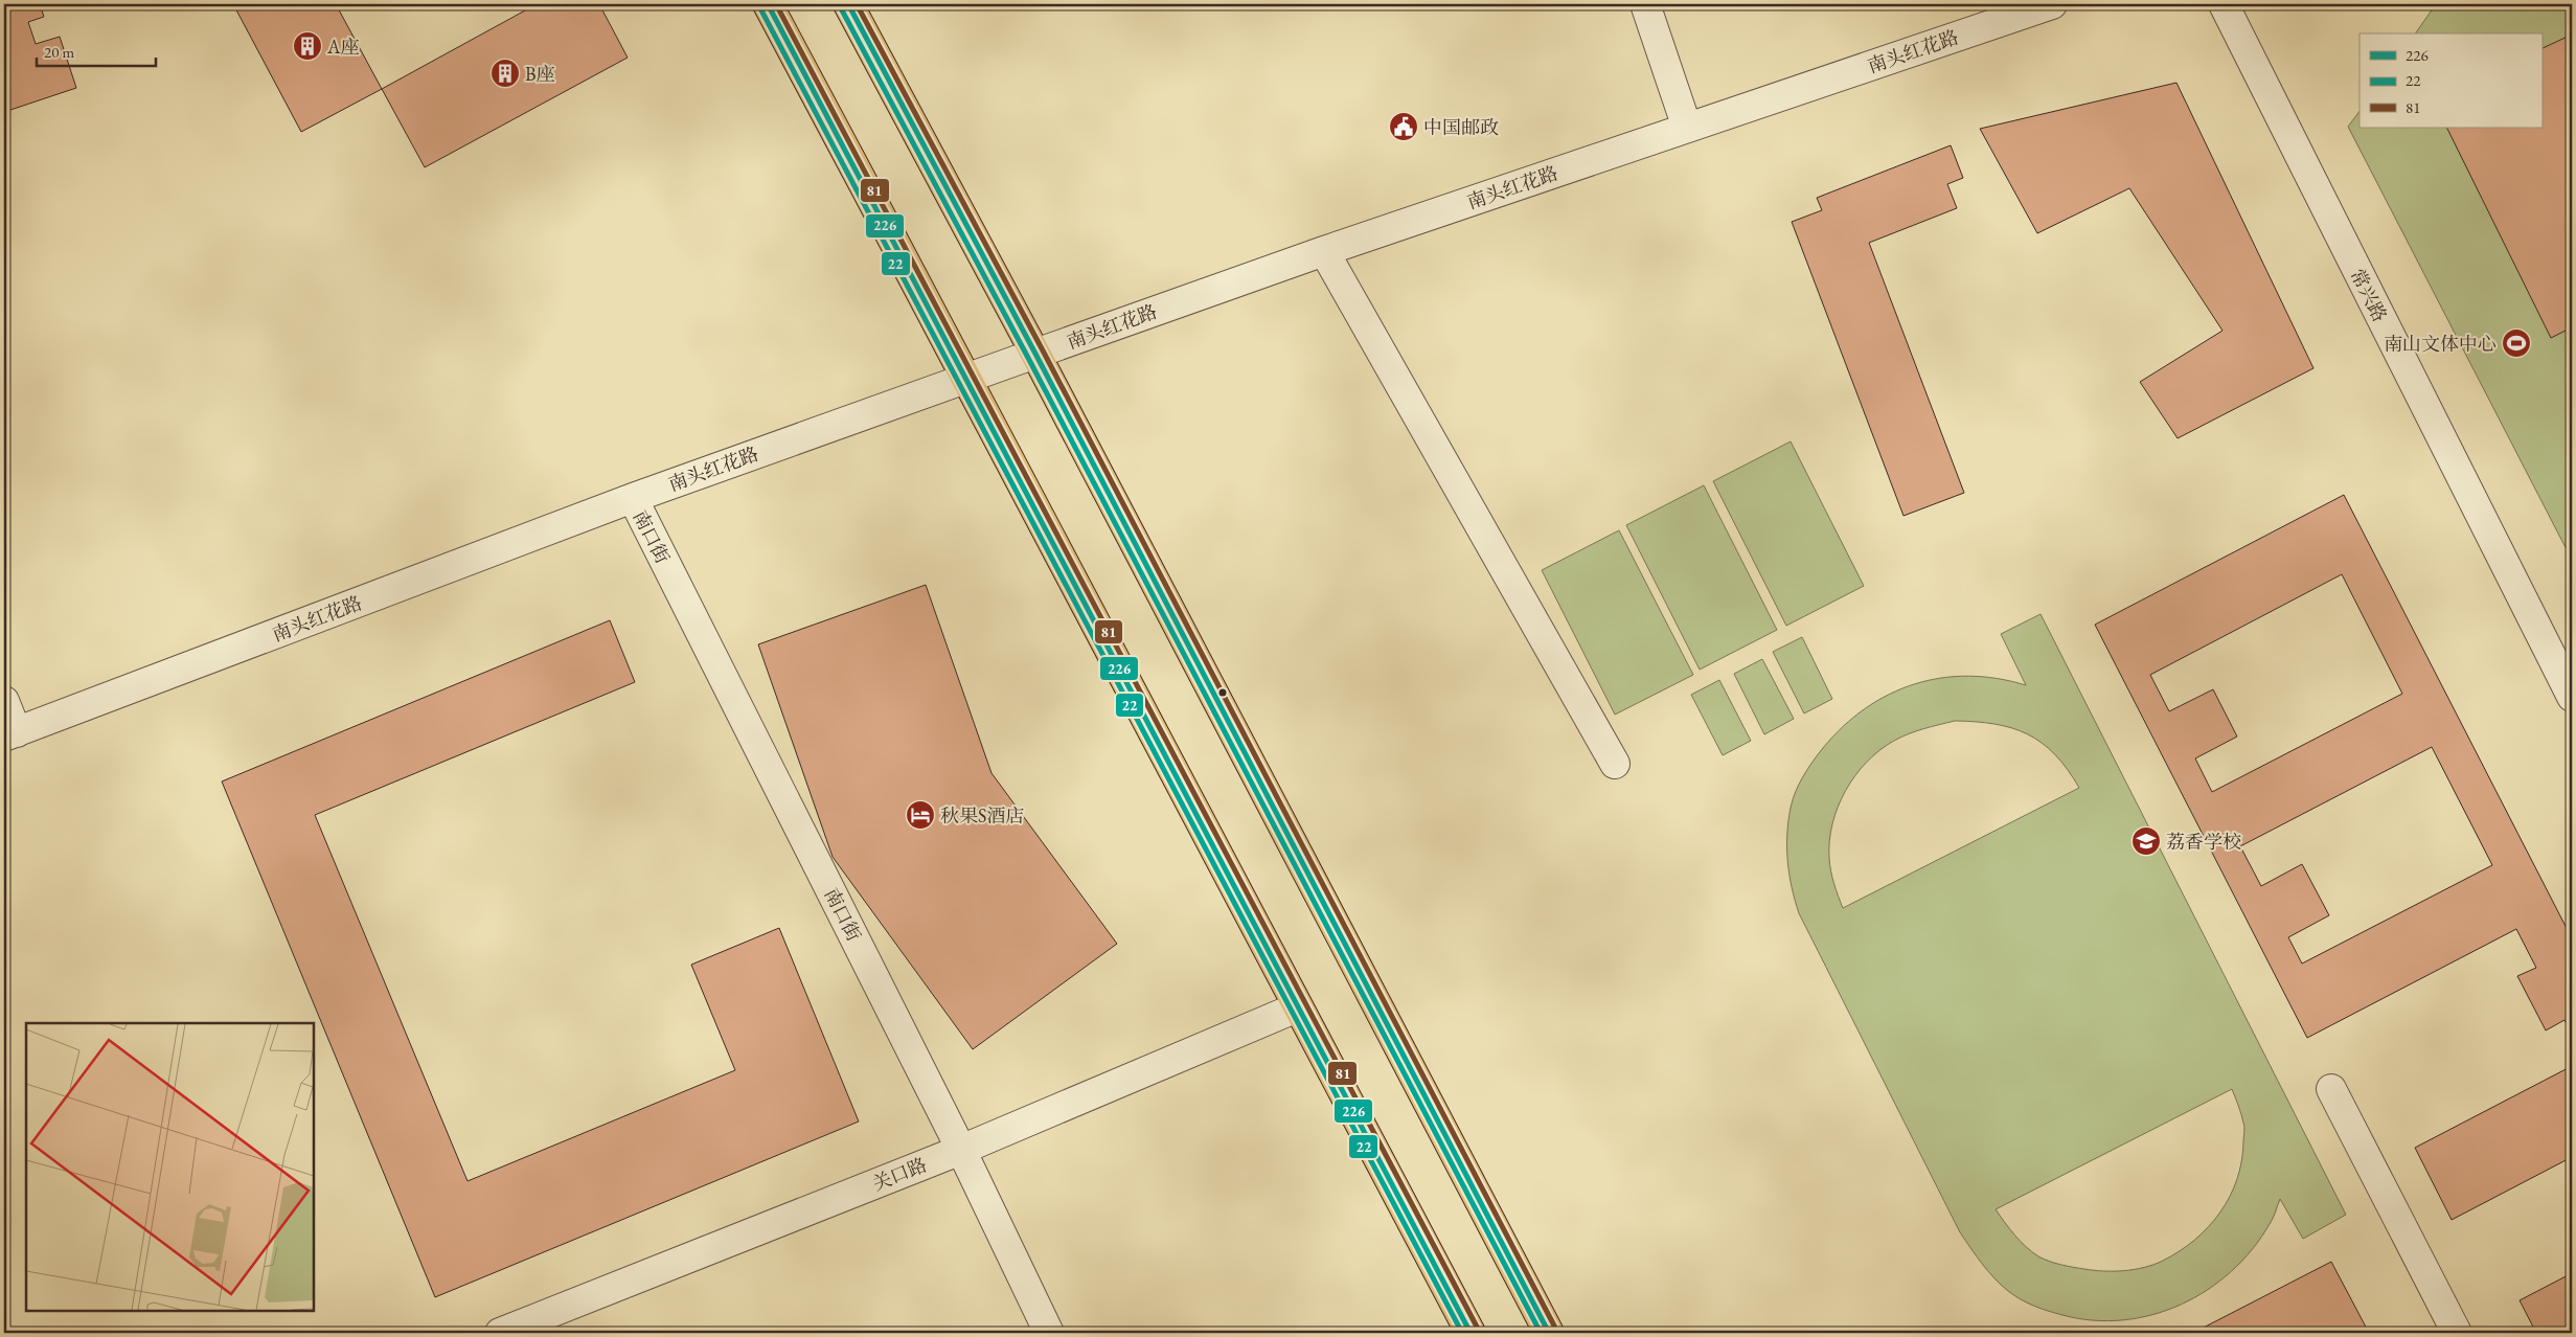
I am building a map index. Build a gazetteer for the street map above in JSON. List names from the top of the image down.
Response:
{
  "streets": {
    "street": [
      "南头红花路",
      "常兴路",
      "南口街",
      "关口路"
    ]
  },
  "crossings": [
    ["南头红花路", "南口街"],
    ["南口街", "关口路"]
  ],
  "places": {
    "building": ["A座", "B座"],
    "public building": ["中国邮政"],
    "sports": ["南山文体中心"],
    "hotel": ["秋果S酒店"],
    "school or university": ["荔香学校"]
  },
  "lines": ["transit line 226", "transit line 81", "transit line 22"],
  "legend": ["226", "22", "81"],
  "scale_bar": "20 m"
}
